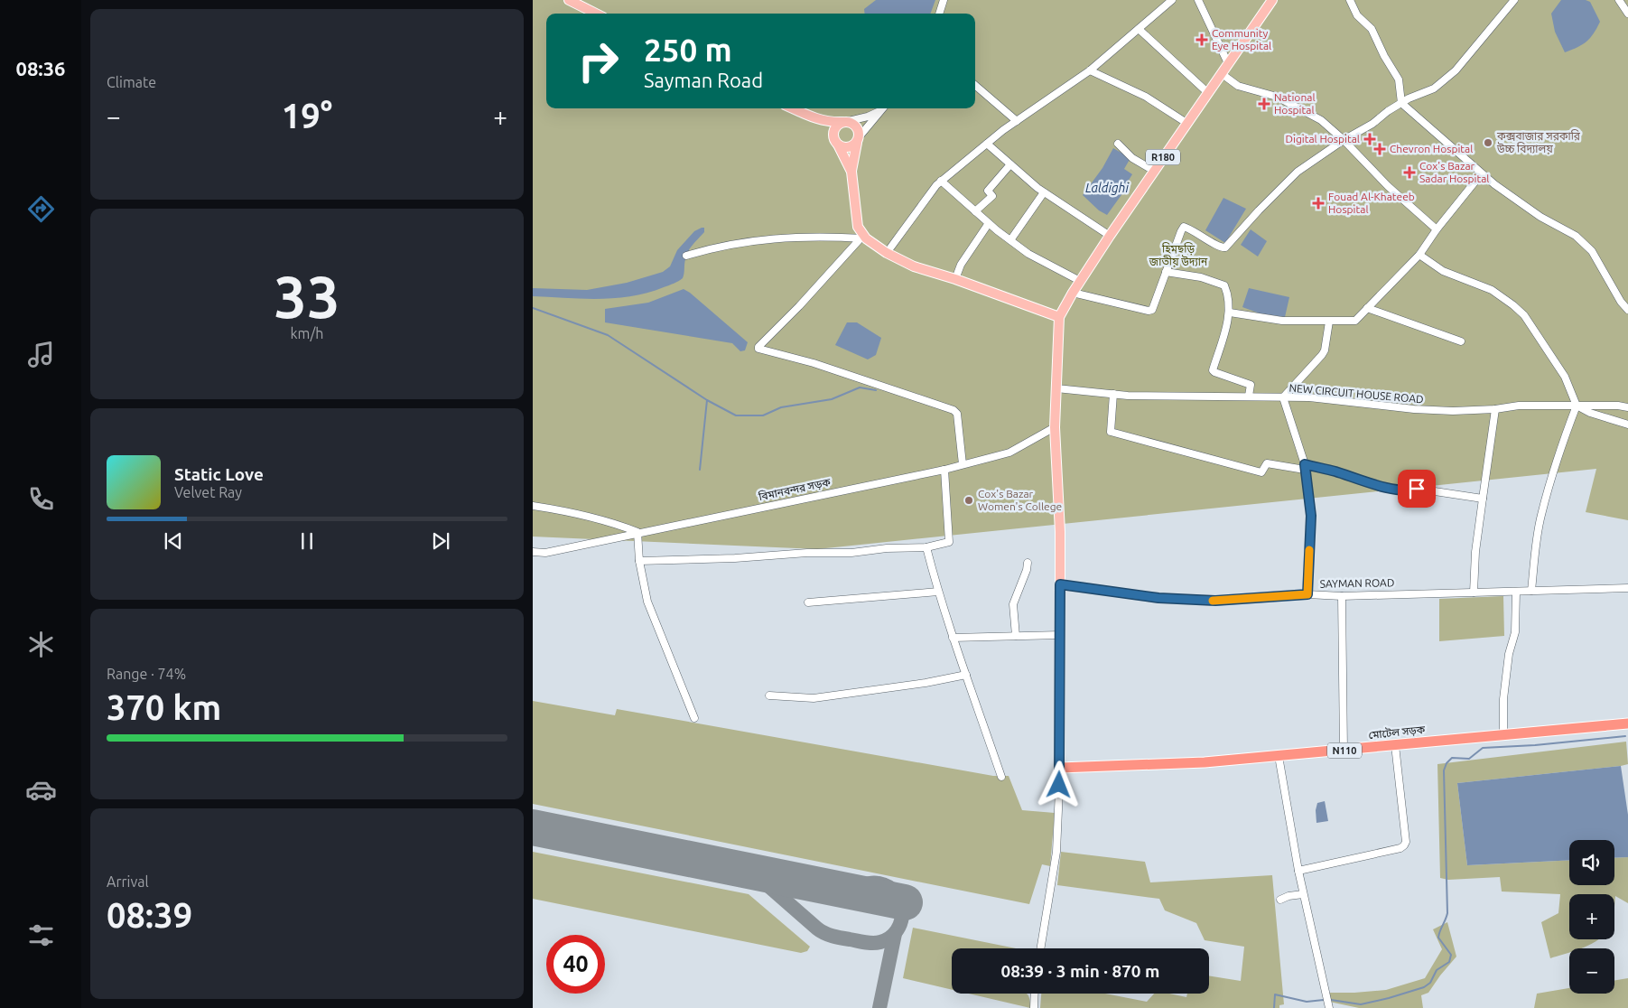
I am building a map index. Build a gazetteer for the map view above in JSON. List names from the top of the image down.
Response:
{
  "streets": {
    "highway": ["মোটেল সড়ক", "N110"],
    "main road": ["R180"],
    "street": ["NEW CIRCUIT HOUSE ROAD", "বিমানবন্দর সড়ক", "SAYMAN ROAD"]
  },
  "crossings": [
    ["R180", "NEW CIRCUIT HOUSE ROAD"],
    ["R180", "বিমানবন্দর সড়ক"],
    ["R180", "SAYMAN ROAD"],
    ["R180", "মোটেল সড়ক"]
  ],
  "water": ["Laldighi"],
  "parks": ["হিমছড়ি জাতীয় উদ্যান"],
  "places": {
    "health": [
      "Community Eye Hospital",
      "National Hospital",
      "Digital Hospital",
      "Chevron Hospital",
      "Cox's Bazar Sadar Hospital",
      "Fouad Al-Khateeb Hospital"
    ],
    "other": ["কক্সবাজার সরকারি উচ্চ বিদ্যালয়", "Cox's Bazar Women's College"]
  },
  "page": {
    "tabs": "08:36",
    "tile": [
      "Climate",
      ["33", "km/h"],
      ["Range · 74%", "370 km"],
      ["Arrival", "08:39"]
    ],
    "turn": ["250 m", "Sayman Road"],
    "heat": ["−", "19°", "+"],
    "song": ["Static Love", "Velvet Ray"],
    "map_buttons": ["+", "−"],
    "limit": "40",
    "trip": "08:39 · 3 min · 870 m"
  }
}
